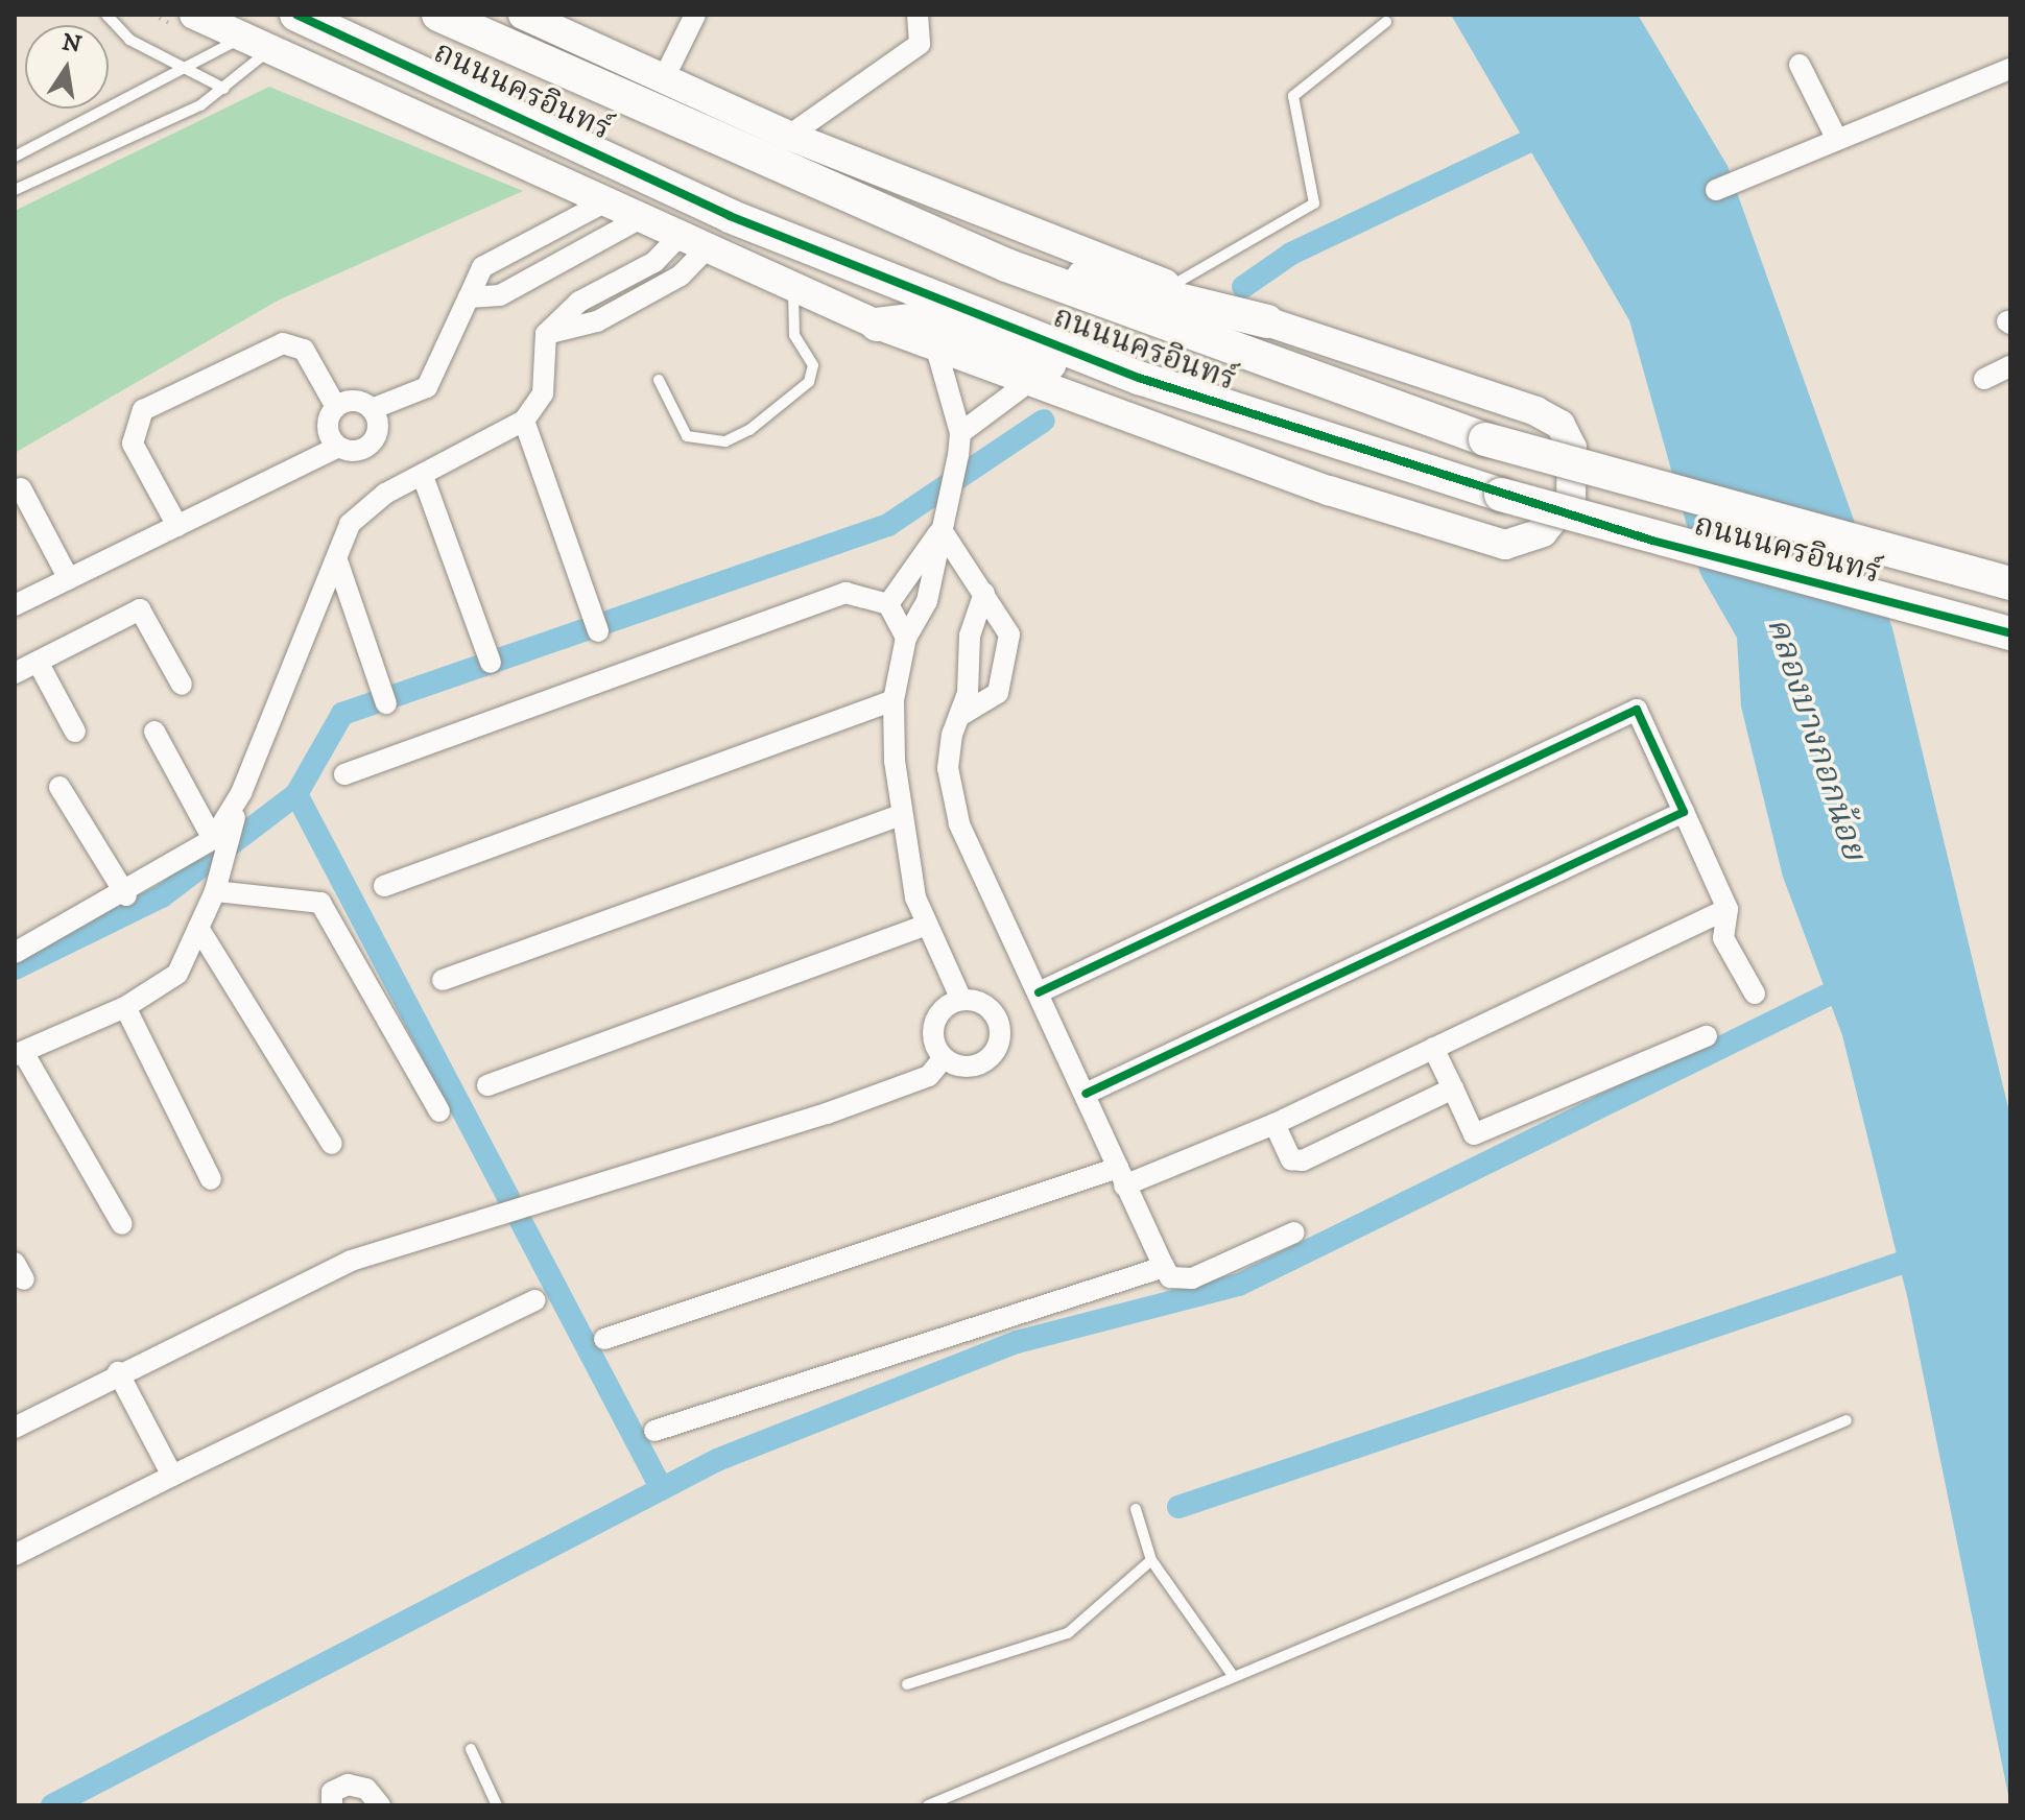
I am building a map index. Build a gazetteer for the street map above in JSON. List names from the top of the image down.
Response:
{
  "streets": {
    "main road": ["ถนนนครอินทร์"]
  },
  "water": ["คลองบางกอกน้อย"],
  "north": "top"
}
